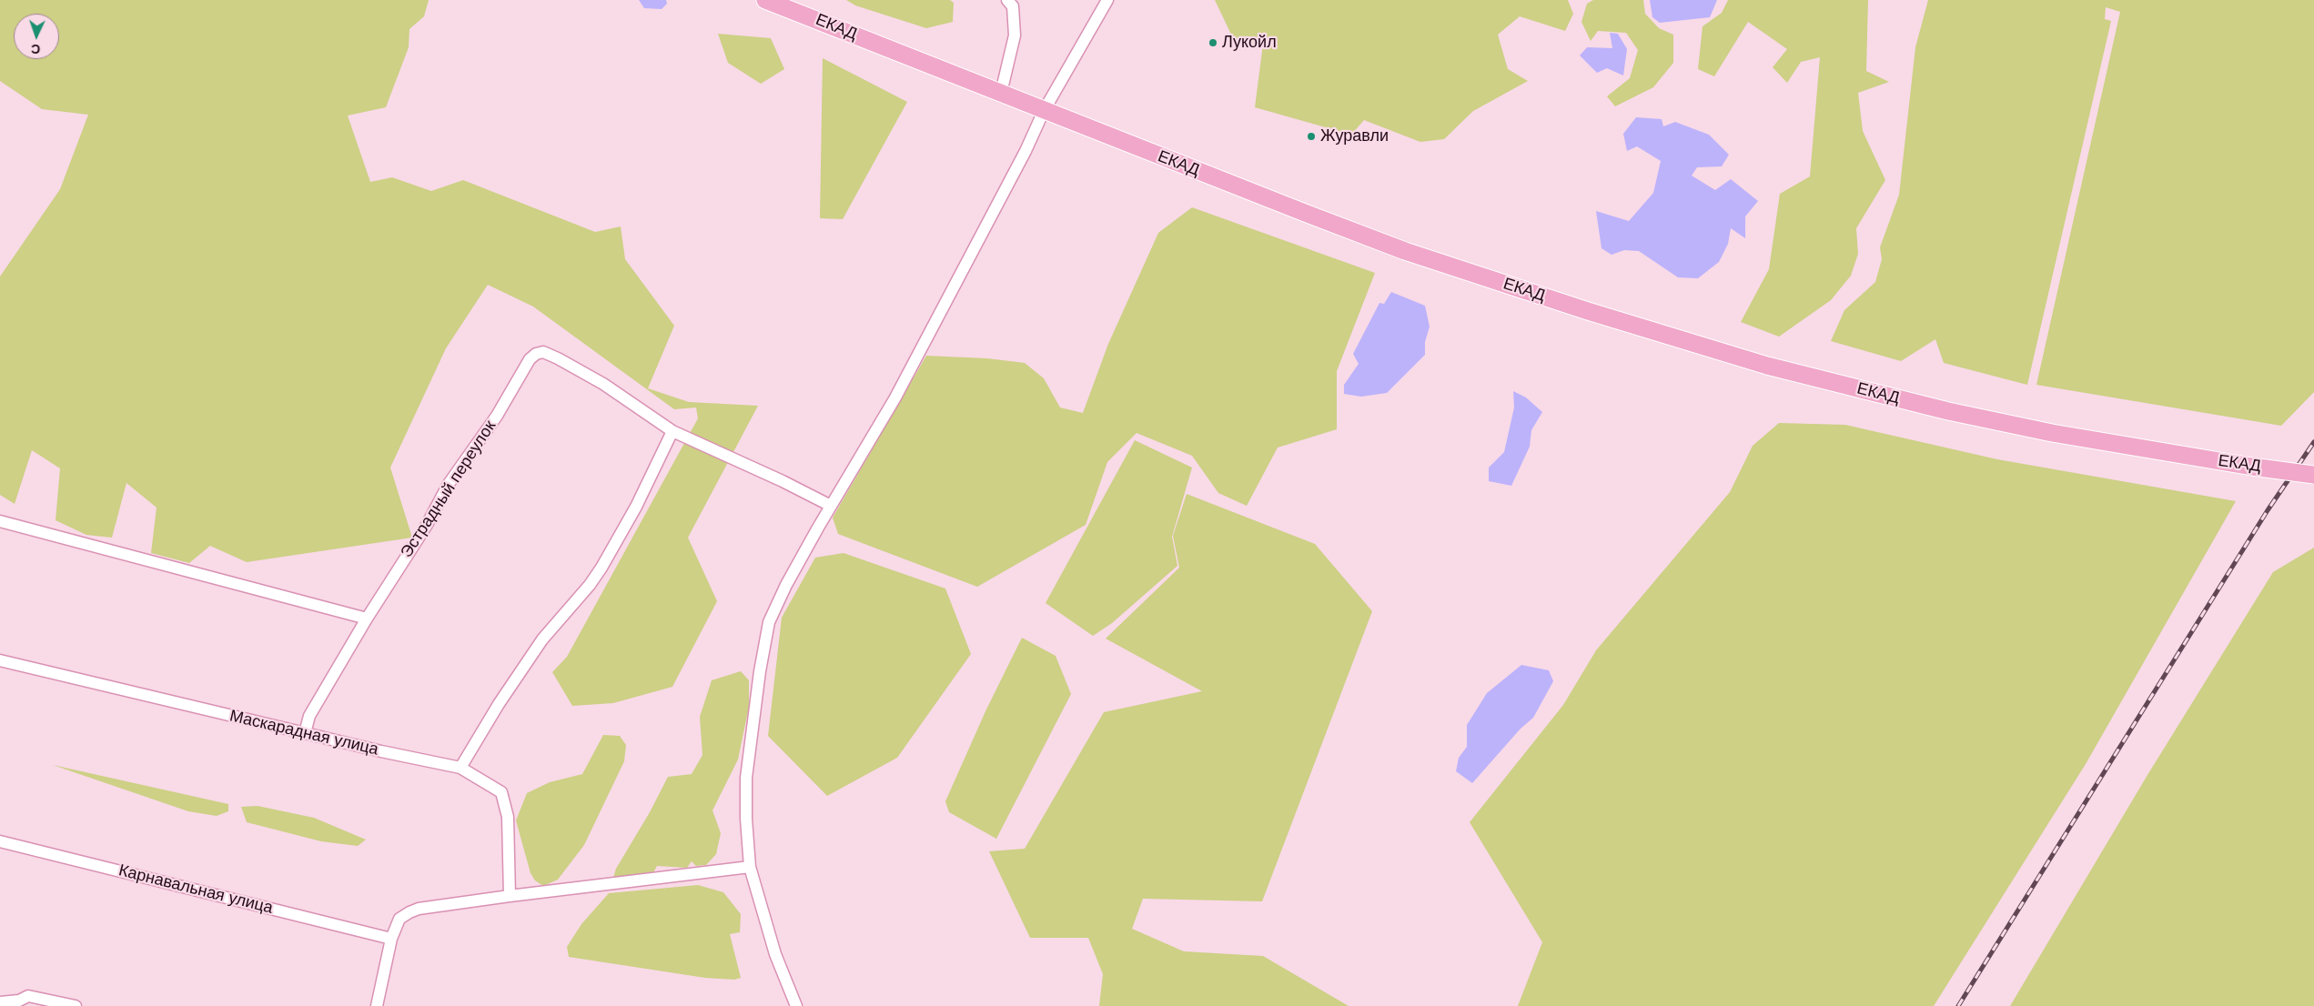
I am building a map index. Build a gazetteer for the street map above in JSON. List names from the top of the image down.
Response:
{
  "streets": {
    "highway": ["ЕКАД"],
    "street": ["Эстрадный переулок", "Маскарадная улица", "Карнавальная улица"]
  },
  "crossings": [
    ["Эстрадный переулок", "Маскарадная улица"]
  ],
  "places": ["Лукойл", "Журавли"],
  "north": "bottom"
}
